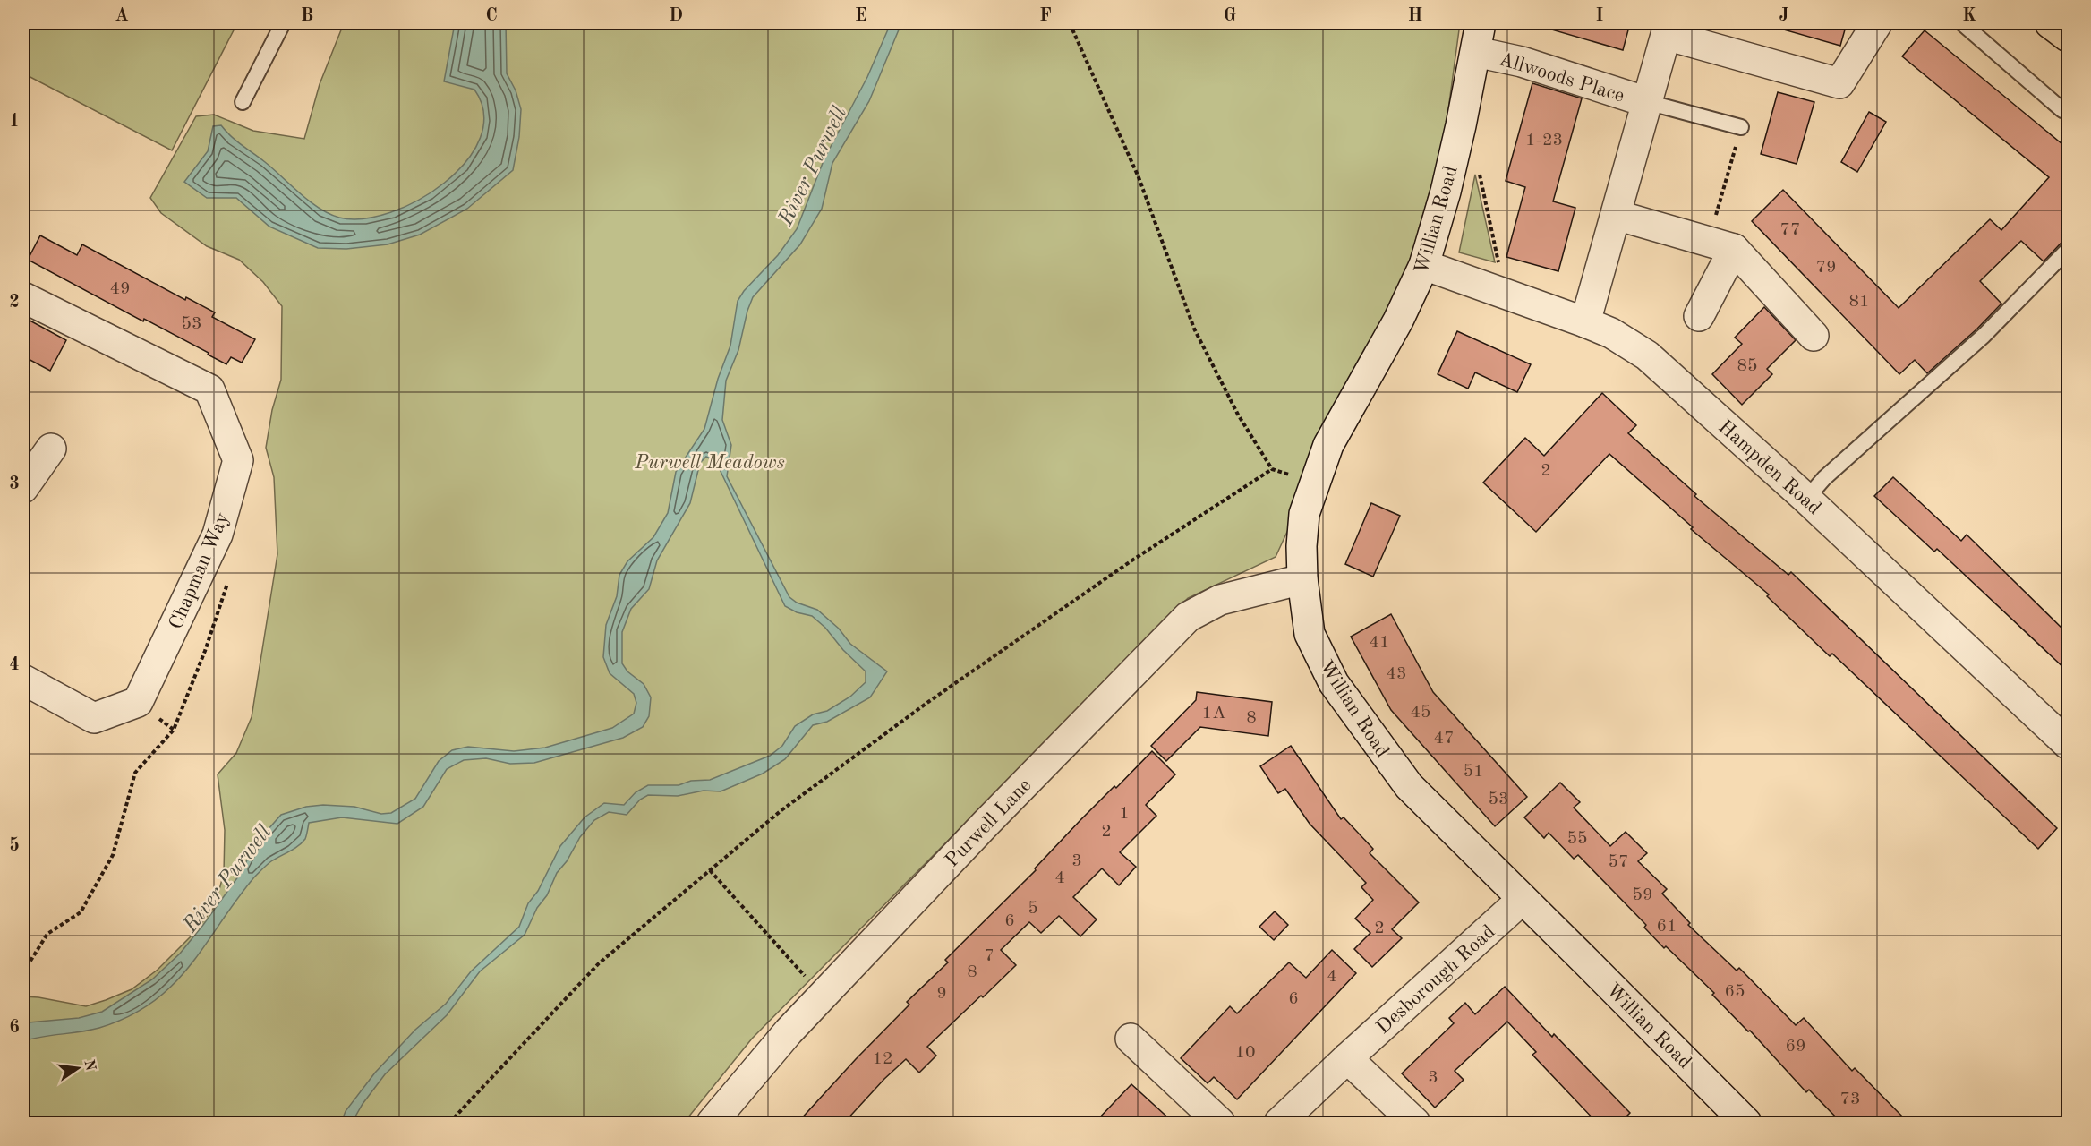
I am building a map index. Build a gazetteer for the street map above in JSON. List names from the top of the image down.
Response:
{
  "streets": {
    "street": [
      "Allwoods Place",
      "Willian Road",
      "Hampden Road",
      "Chapman Way",
      "Purwell Lane",
      "Desborough Road"
    ]
  },
  "crossings": [
    ["Allwoods Place", "Willian Road"],
    ["Allwoods Place", "Hampden Road"],
    ["Willian Road", "Hampden Road"],
    ["Willian Road", "Purwell Lane"],
    ["Willian Road", "Desborough Road"]
  ],
  "water": ["River Purwell"],
  "parks": ["Purwell Meadows"],
  "house_numbers": [
    "1-23",
    "77",
    "79",
    "49",
    "81",
    "53",
    "85",
    "2",
    "41",
    "43",
    "45",
    "1A",
    "8",
    "47",
    "51",
    "53",
    "1",
    "2",
    "55",
    "3",
    "57",
    "4",
    "59",
    "5",
    "6",
    "61",
    "2",
    "7",
    "8",
    "4",
    "65",
    "9",
    "6",
    "69",
    "10",
    "12",
    "3",
    "73"
  ],
  "north": "right",
  "grid": {
    "columns": [
      "A",
      "B",
      "C",
      "D",
      "E",
      "F",
      "G",
      "H",
      "I",
      "J",
      "K"
    ],
    "rows": [
      "1",
      "2",
      "3",
      "4",
      "5",
      "6"
    ]
  }
}
